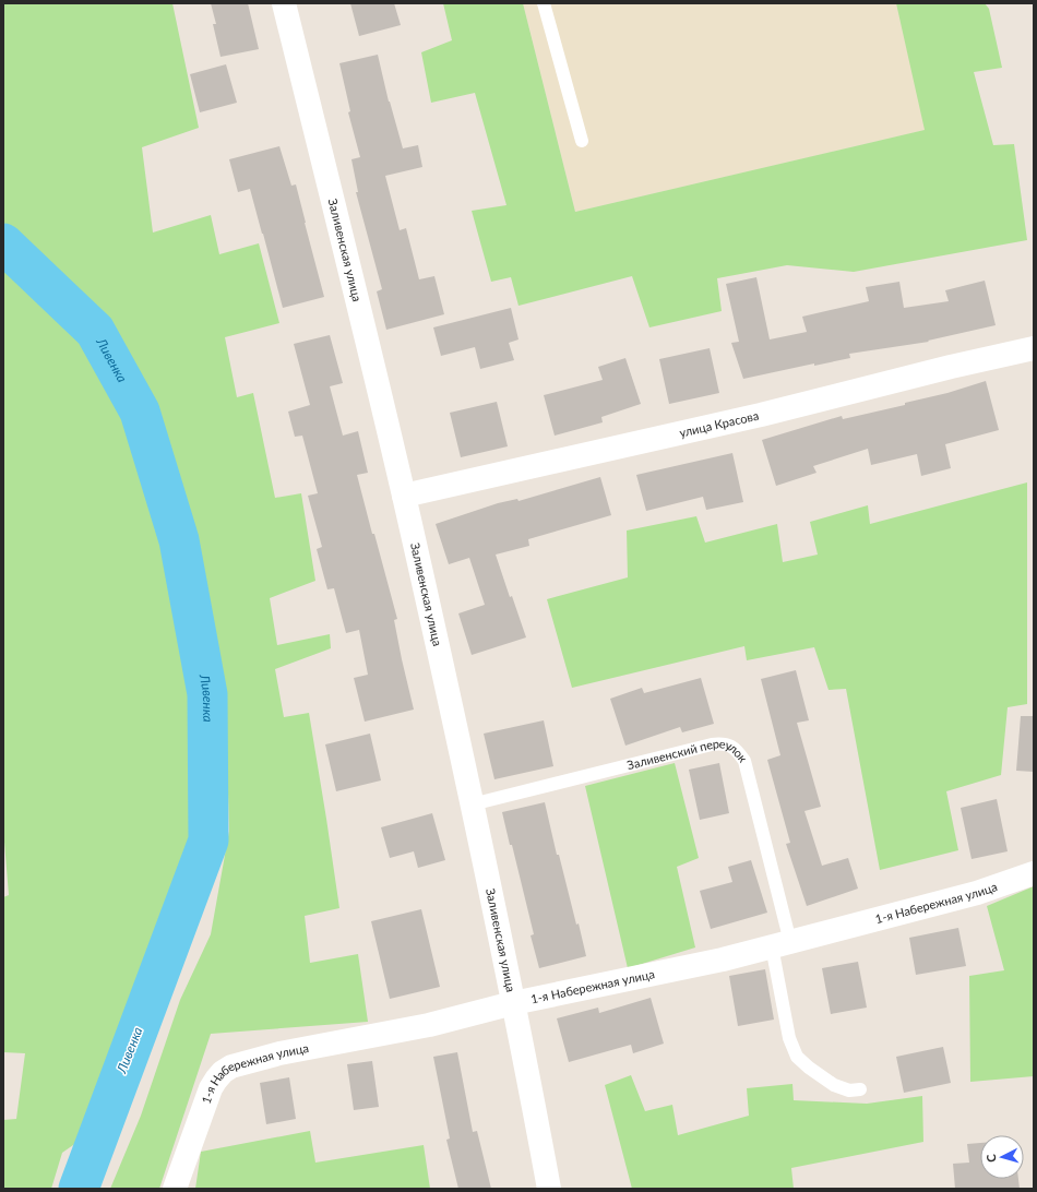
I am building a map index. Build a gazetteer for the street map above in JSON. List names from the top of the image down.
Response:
{
  "streets": {
    "street": ["Заливенская улица", "улица Красова", "1-я Набережная улица"],
    "lane": ["Заливенский переулок"]
  },
  "crossings": [
    ["Заливенская улица", "улица Красова"],
    ["Заливенская улица", "Заливенский переулок"],
    ["Заливенская улица", "1-я Набережная улица"],
    ["Заливенский переулок", "1-я Набережная улица"]
  ],
  "water": ["Ливенка"],
  "north": "left"
}
